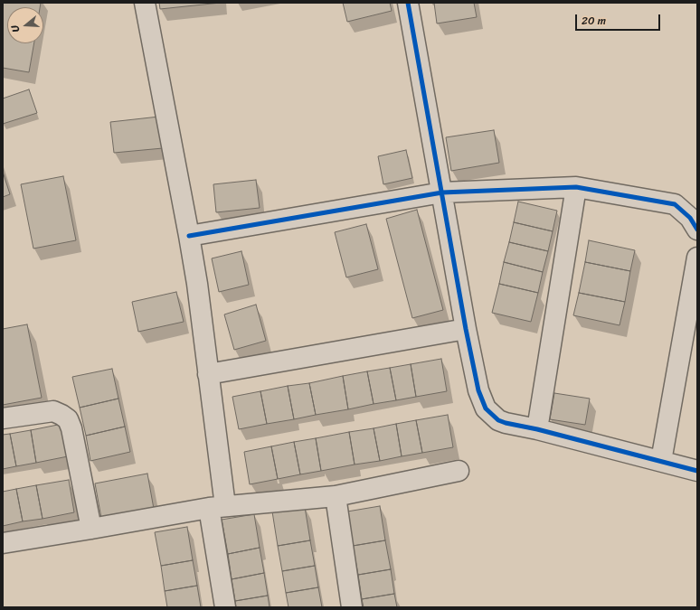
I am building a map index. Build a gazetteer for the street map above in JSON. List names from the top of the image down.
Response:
{
  "scale_bar": "20 m",
  "north": "left"
}
